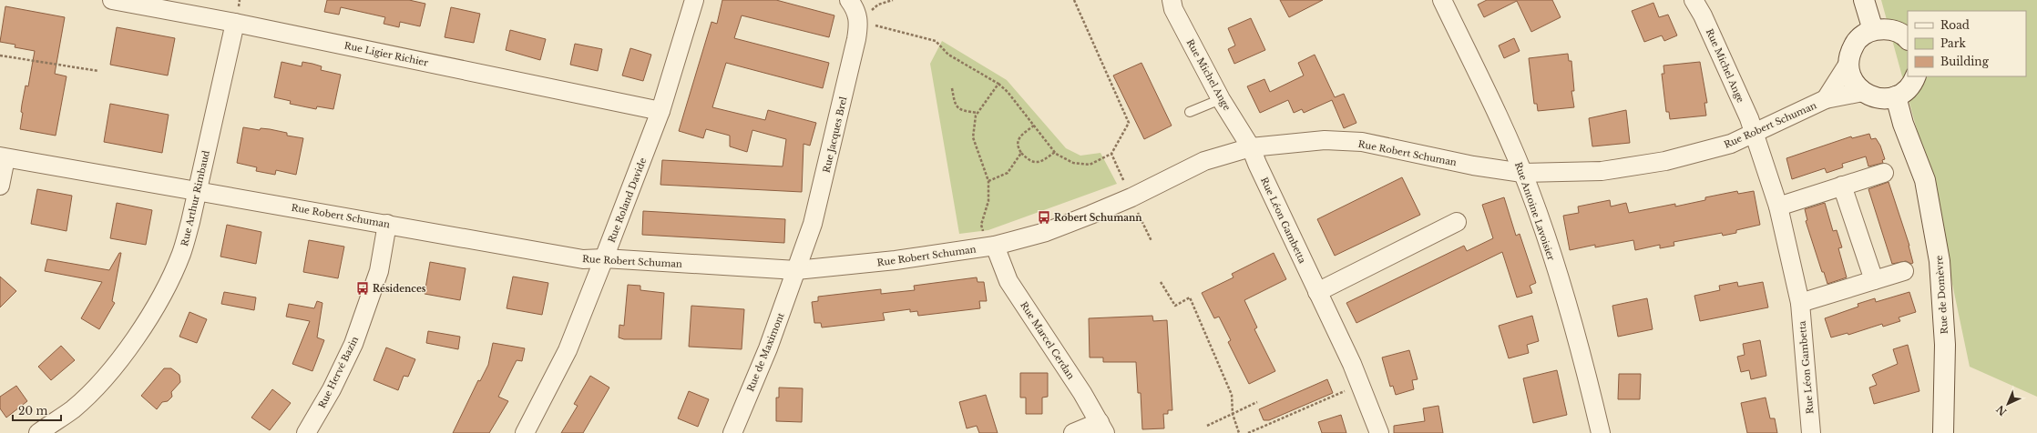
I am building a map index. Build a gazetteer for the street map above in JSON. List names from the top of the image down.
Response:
{
  "streets": {
    "street": [
      "Rue Ligier Richier",
      "Rue Michel Ange",
      "Rue Robert Schuman",
      "Rue Jacques Brel",
      "Rue Arthur Rimbaud",
      "Rue Roland Davide",
      "Rue Antoine Lavoisier",
      "Rue Léon Gambetta",
      "Rue de Domèvre",
      "Rue Marcel Cerdan",
      "Rue de Maximont",
      "Rue Hervé Bazin"
    ]
  },
  "crossings": [
    ["Rue Ligier Richier", "Rue Arthur Rimbaud"],
    ["Rue Ligier Richier", "Rue Roland Davide"],
    ["Rue Michel Ange", "Rue Robert Schuman"],
    ["Rue Michel Ange", "Rue Léon Gambetta"],
    ["Rue Robert Schuman", "Rue Jacques Brel"],
    ["Rue Robert Schuman", "Rue Arthur Rimbaud"],
    ["Rue Robert Schuman", "Rue Roland Davide"],
    ["Rue Robert Schuman", "Rue Antoine Lavoisier"],
    ["Rue Robert Schuman", "Rue Léon Gambetta"],
    ["Rue Robert Schuman", "Rue Marcel Cerdan"],
    ["Rue Robert Schuman", "Rue de Maximont"],
    ["Rue Robert Schuman", "Rue Hervé Bazin"],
    ["Rue Jacques Brel", "Rue de Maximont"]
  ],
  "places": {
    "bus stop": ["Robert Schumann", "Résidences"]
  },
  "legend": ["Road", "Park", "Building"],
  "scale_bar": "20 m",
  "north": "bottom left"
}
